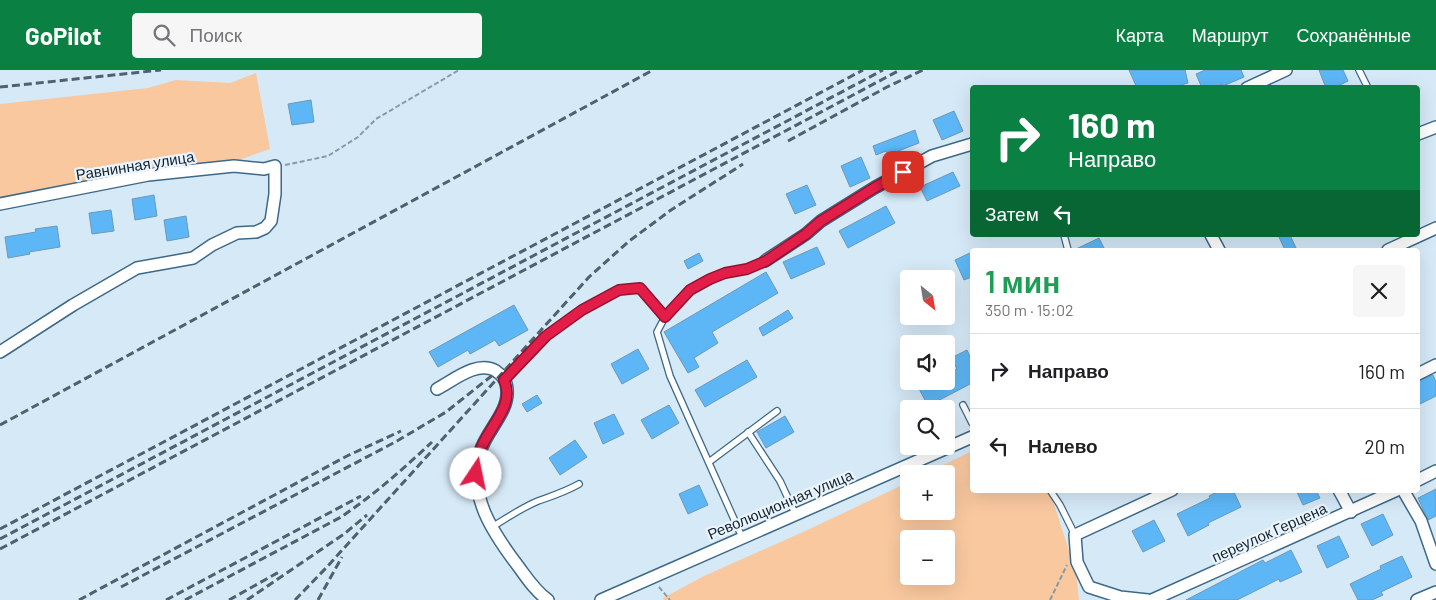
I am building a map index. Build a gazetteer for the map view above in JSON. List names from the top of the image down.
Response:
{
  "streets": {
    "street": ["Равнинная улица", "Революционная улица", "переулок Герцена"]
  },
  "north": "bottom right",
  "page": {
    "header": "GoPilot",
    "search": "Поиск",
    "nav": ["Карта", "Маршрут", "Сохранённые"],
    "turn": ["160 m", "Направо"],
    "then": "Затем",
    "heading": ["1 мин", "350 m · 15:02"],
    "map_buttons": ["+", "−"],
    "list": [
      {
        "name": "Направо",
        "value": "160 m"
      },
      {
        "name": "Налево",
        "value": "20 m"
      }
    ]
  }
}
